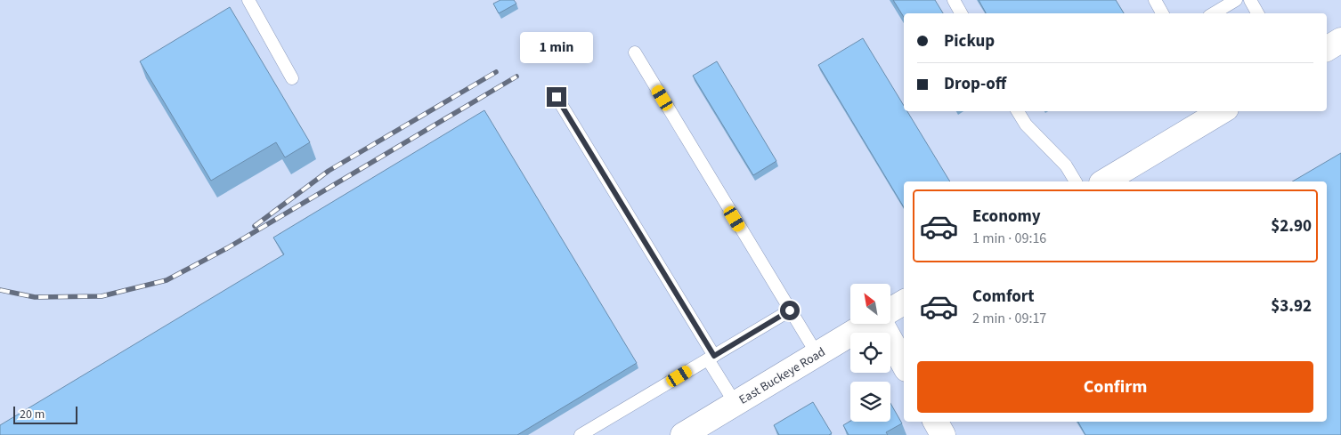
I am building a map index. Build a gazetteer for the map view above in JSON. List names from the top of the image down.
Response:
{
  "streets": {
    "main road": ["East Buckeye Road"]
  },
  "scale_bar": "20 m",
  "north": "top left",
  "page": {
    "banner": ["Pickup", "Drop-off"],
    "bubble": "1 min",
    "list": [
      {
        "name": "Economy",
        "note": "1 min · 09:16",
        "value": "$2.90"
      },
      {
        "name": "Comfort",
        "note": "2 min · 09:17",
        "value": "$3.92"
      }
    ],
    "buttons": "Confirm",
    "scale": "20 m"
  }
}
